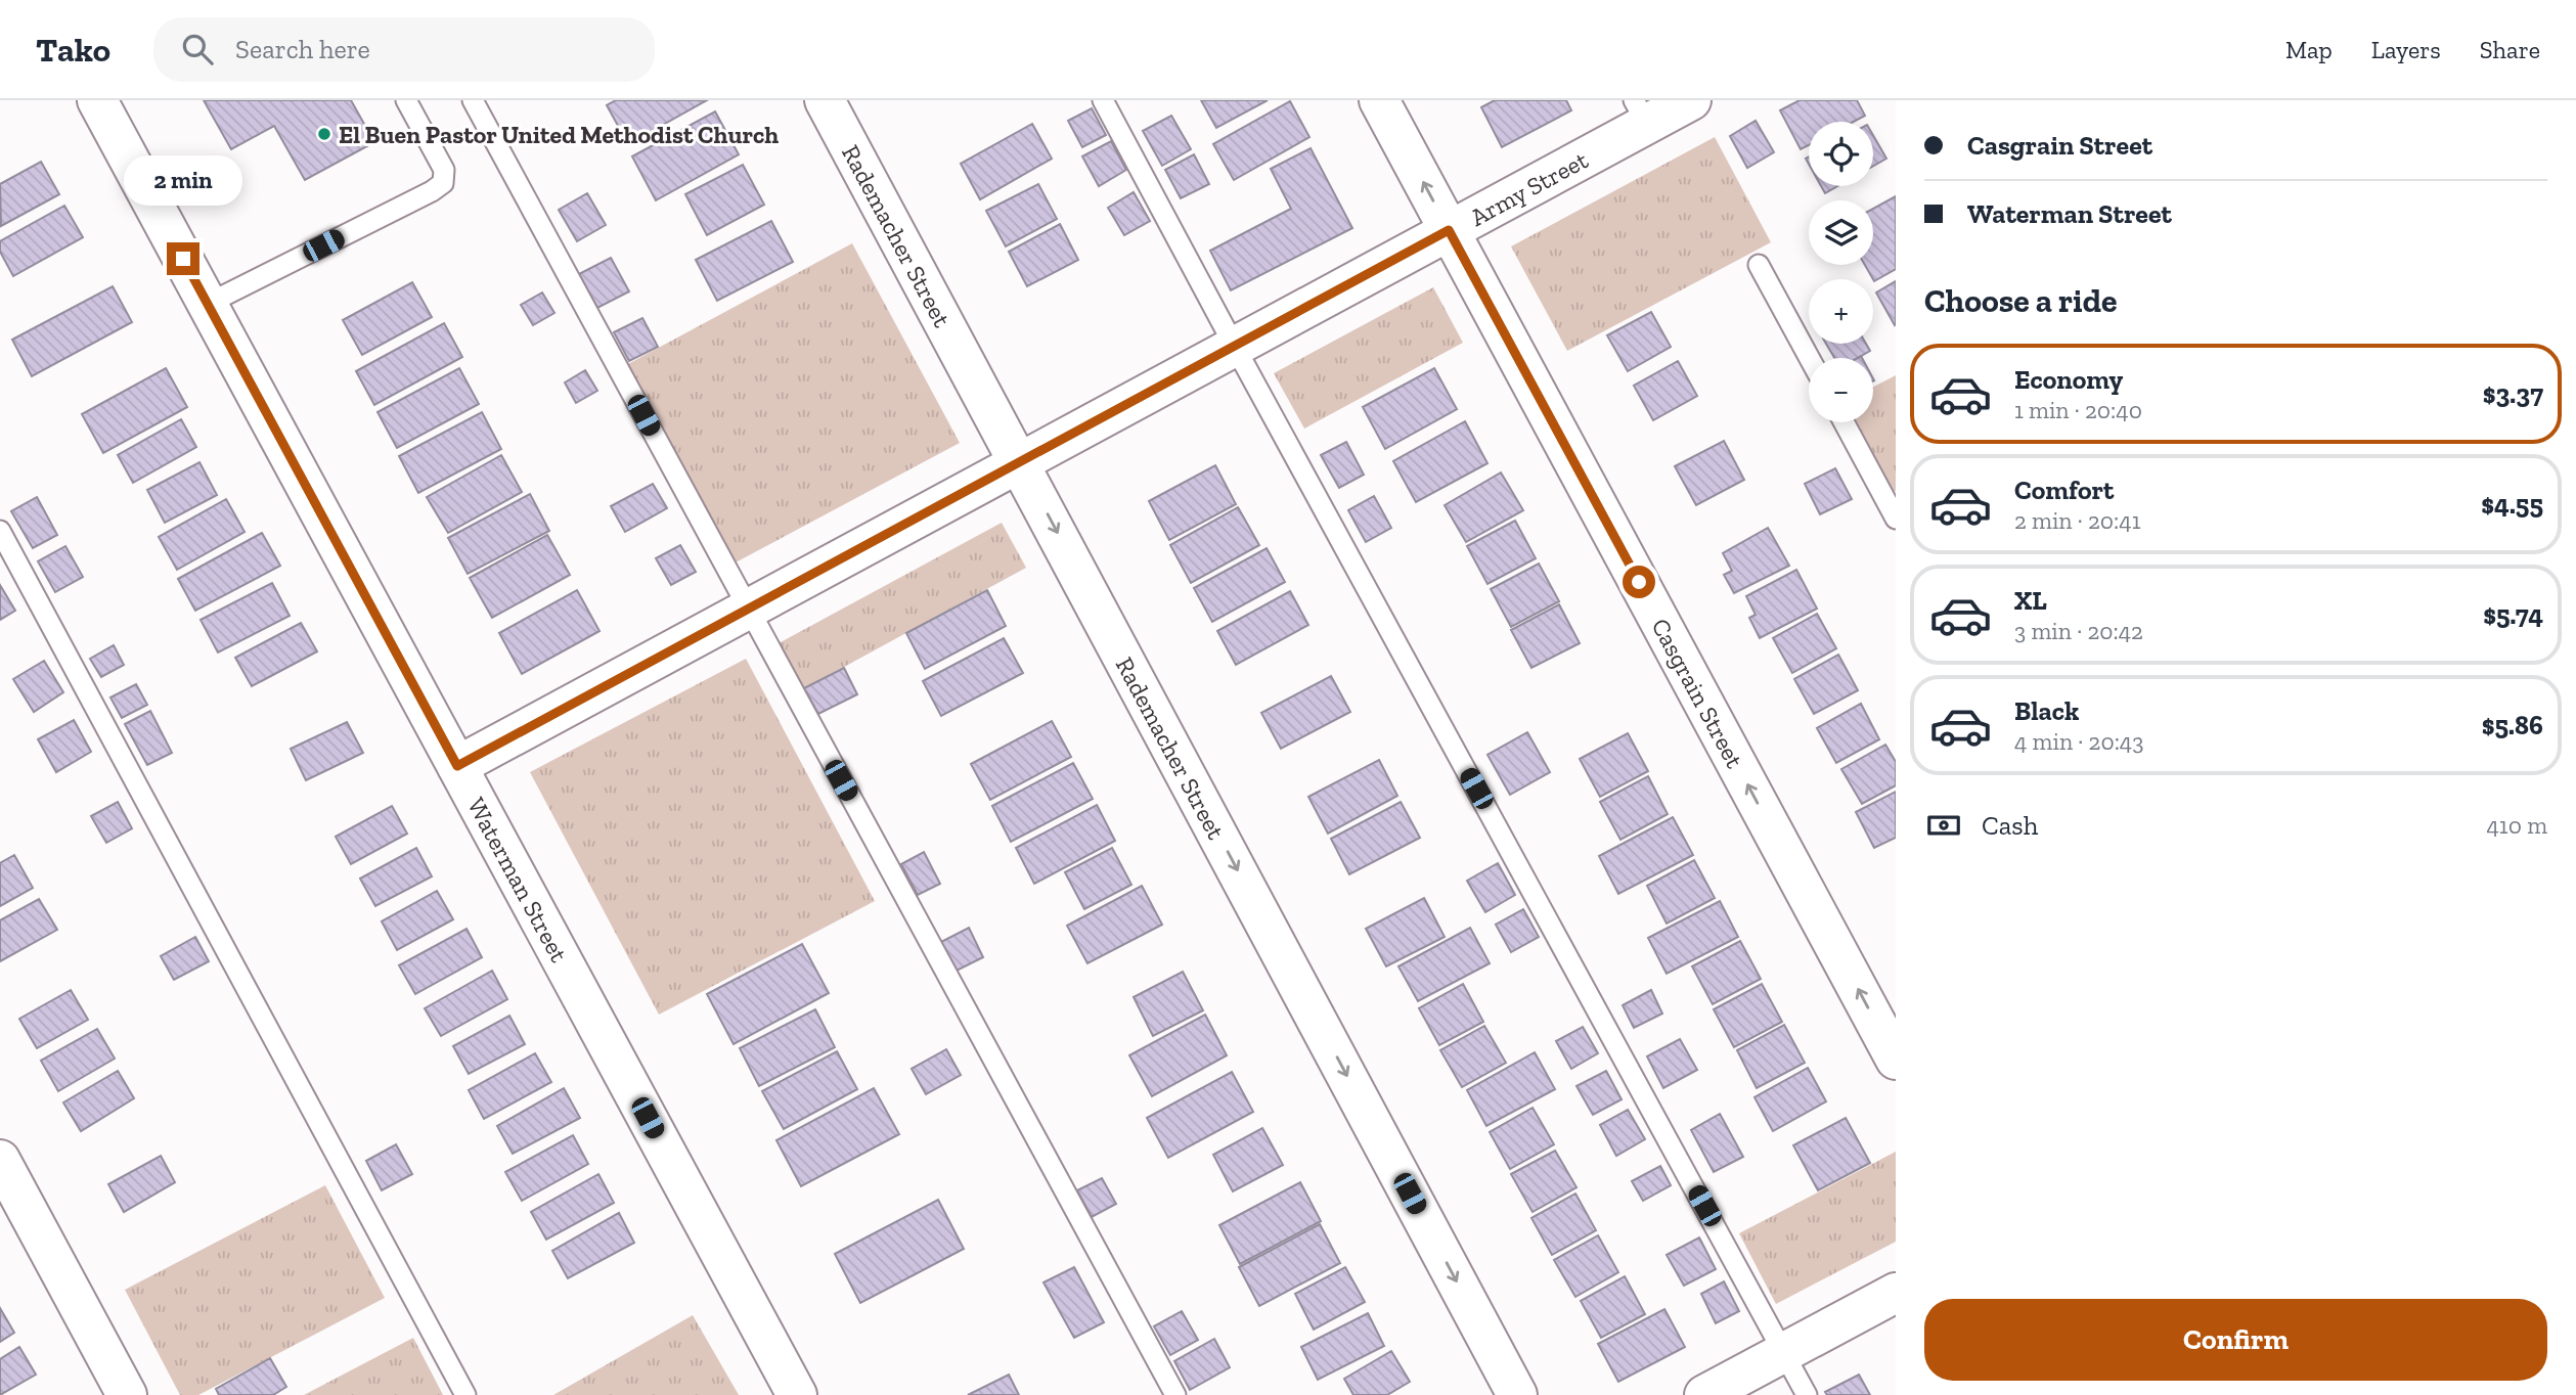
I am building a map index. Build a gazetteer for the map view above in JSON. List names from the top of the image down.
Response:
{
  "streets": {
    "street": [
      "Army Street",
      "Rademacher Street",
      "Casgrain Street",
      "Waterman Street"
    ]
  },
  "crossings": [
    ["Army Street", "Rademacher Street"],
    ["Army Street", "Casgrain Street"],
    ["Army Street", "Waterman Street"]
  ],
  "one_way": ["Rademacher Street", "Casgrain Street"],
  "places": ["El Buen Pastor United Methodist Church"],
  "page": {
    "header": "Tako",
    "search": "Search here",
    "nav": ["Map", "Layers", "Share"],
    "banner": ["Casgrain Street", "Waterman Street"],
    "map_buttons": ["+", "−"],
    "bubble": "2 min",
    "heading": "Choose a ride",
    "list": [
      {
        "name": "Economy",
        "note": "1 min · 20:40",
        "value": "$3.37"
      },
      {
        "name": "Comfort",
        "note": "2 min · 20:41",
        "value": "$4.55"
      },
      {
        "name": "XL",
        "note": "3 min · 20:42",
        "value": "$5.74"
      },
      {
        "name": "Black",
        "note": "4 min · 20:43",
        "value": "$5.86"
      }
    ],
    "pay": ["Cash", "410 m"],
    "buttons": "Confirm"
  }
}
